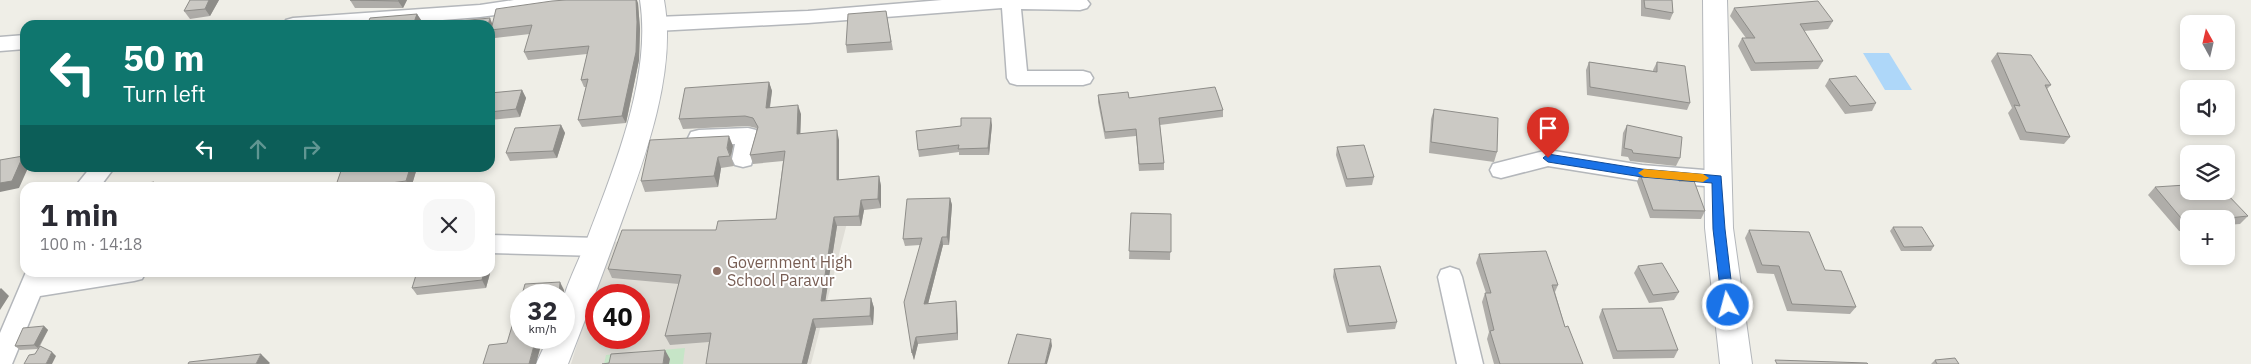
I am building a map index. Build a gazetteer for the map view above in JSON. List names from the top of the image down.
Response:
{
  "places": ["Government High School Paravur"],
  "north": "top",
  "page": {
    "map_buttons": "+",
    "turn": ["50 m", "Turn left"],
    "heading": ["1 min", "100 m · 14:18"],
    "speed": "32 km/h",
    "limit": "40"
  }
}
